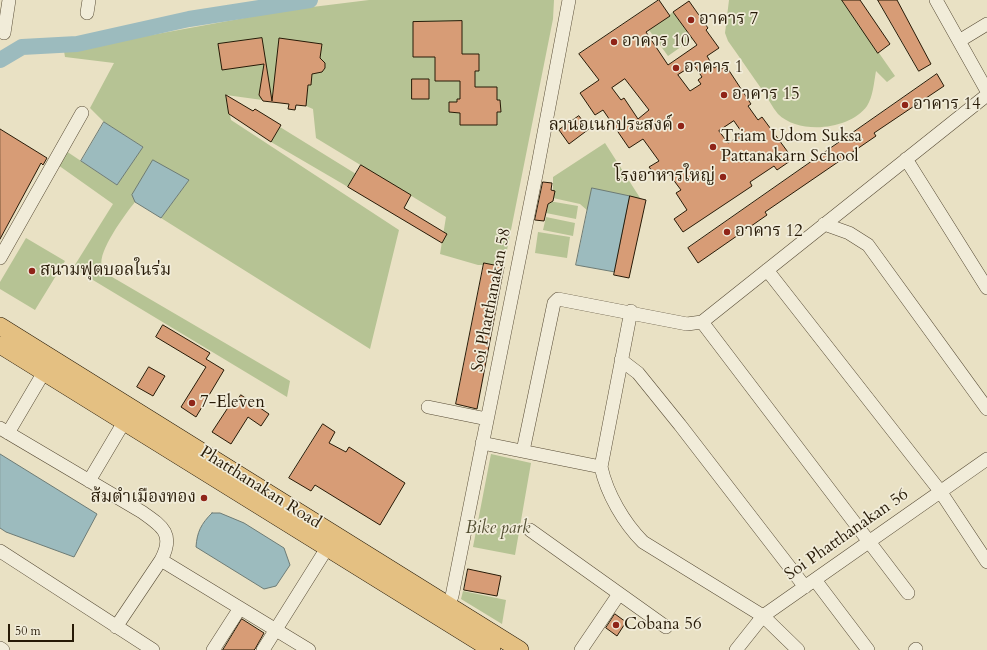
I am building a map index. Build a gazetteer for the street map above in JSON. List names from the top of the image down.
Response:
{
  "streets": {
    "main road": ["Phatthanakan Road"],
    "street": ["Soi Phatthanakan 58", "Soi Phatthanakan 56"]
  },
  "crossings": [
    ["Soi Phatthanakan 58", "Phatthanakan Road"]
  ],
  "parks": ["Bike park"],
  "places": [
    "อาคาร 7",
    "อาคาร 10",
    "อาคาร 1",
    "อาคาร 15",
    "อาคาร 14",
    "ลานอเนกประสงค์",
    "Triam Udom Suksa Pattanakarn School",
    "โรงอาหารใหญ่",
    "อาคาร 12",
    "สนามฟุตบอลในร่ม",
    "7-Eleven",
    "ส้มตำเมืองทอง",
    "Cobana 56"
  ],
  "scale_bar": "50 m"
}
